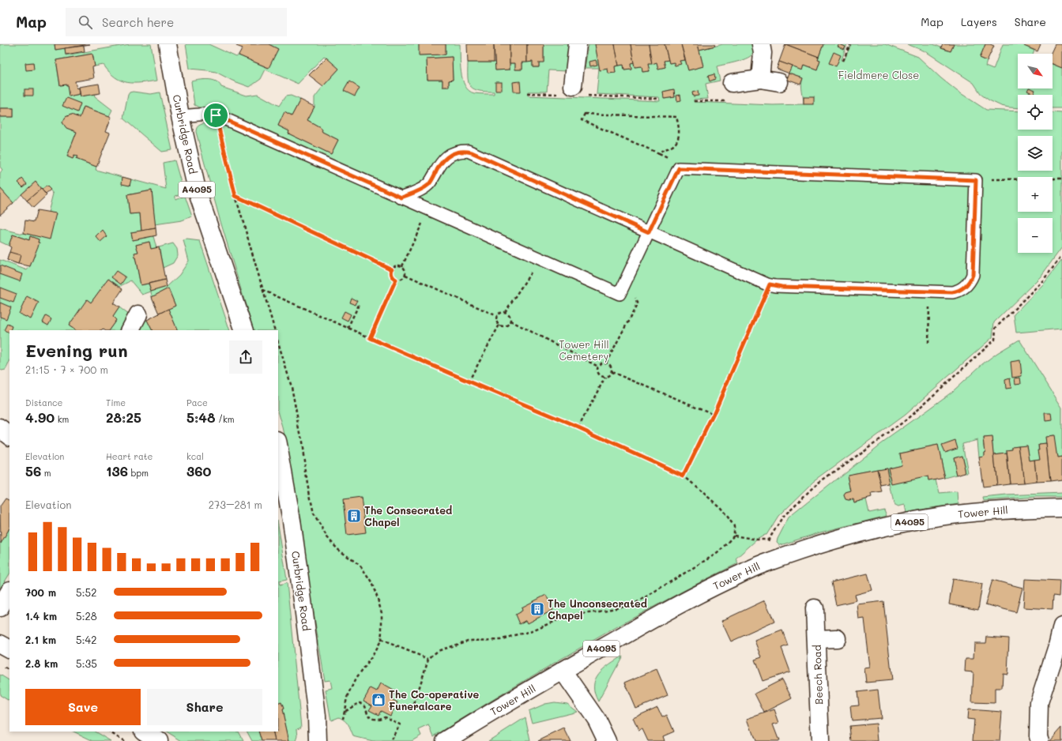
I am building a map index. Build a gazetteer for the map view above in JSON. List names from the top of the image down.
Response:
{
  "streets": {
    "main road": [
      "Curbridge Road",
      "A4095",
      "Tower Hill",
      "Beech Road"
    ]
  },
  "parks": ["Fieldmere Close", "Tower Hill Cemetery"],
  "places": {
    "building": ["The Consecrated Chapel", "The Unconsecrated Chapel"],
    "shop": ["The Co-operative Funeralcare"]
  },
  "north": "bottom right",
  "page": {
    "header": "Map",
    "search": "Search here",
    "nav": ["Map", "Layers", "Share"],
    "map_buttons": ["+", "−"],
    "heading": ["Evening run", "21:15 · 7 × 700 m"],
    "stats": [
      ["Distance", "4.90 km"],
      ["Time", "28:25"],
      ["Pace", "5:48 /km"],
      ["Elevation", "56 m"],
      ["Heart rate", "136 bpm"],
      ["kcal", "360"]
    ],
    "chart": ["Elevation", "273–281 m"],
    "list": [
      {
        "name": "700 m",
        "note": "5:52"
      },
      {
        "name": "1.4 km",
        "note": "5:28"
      },
      {
        "name": "2.1 km",
        "note": "5:42"
      },
      {
        "name": "2.8 km",
        "note": "5:35"
      }
    ],
    "buttons": ["Save", "Share"]
  }
}
